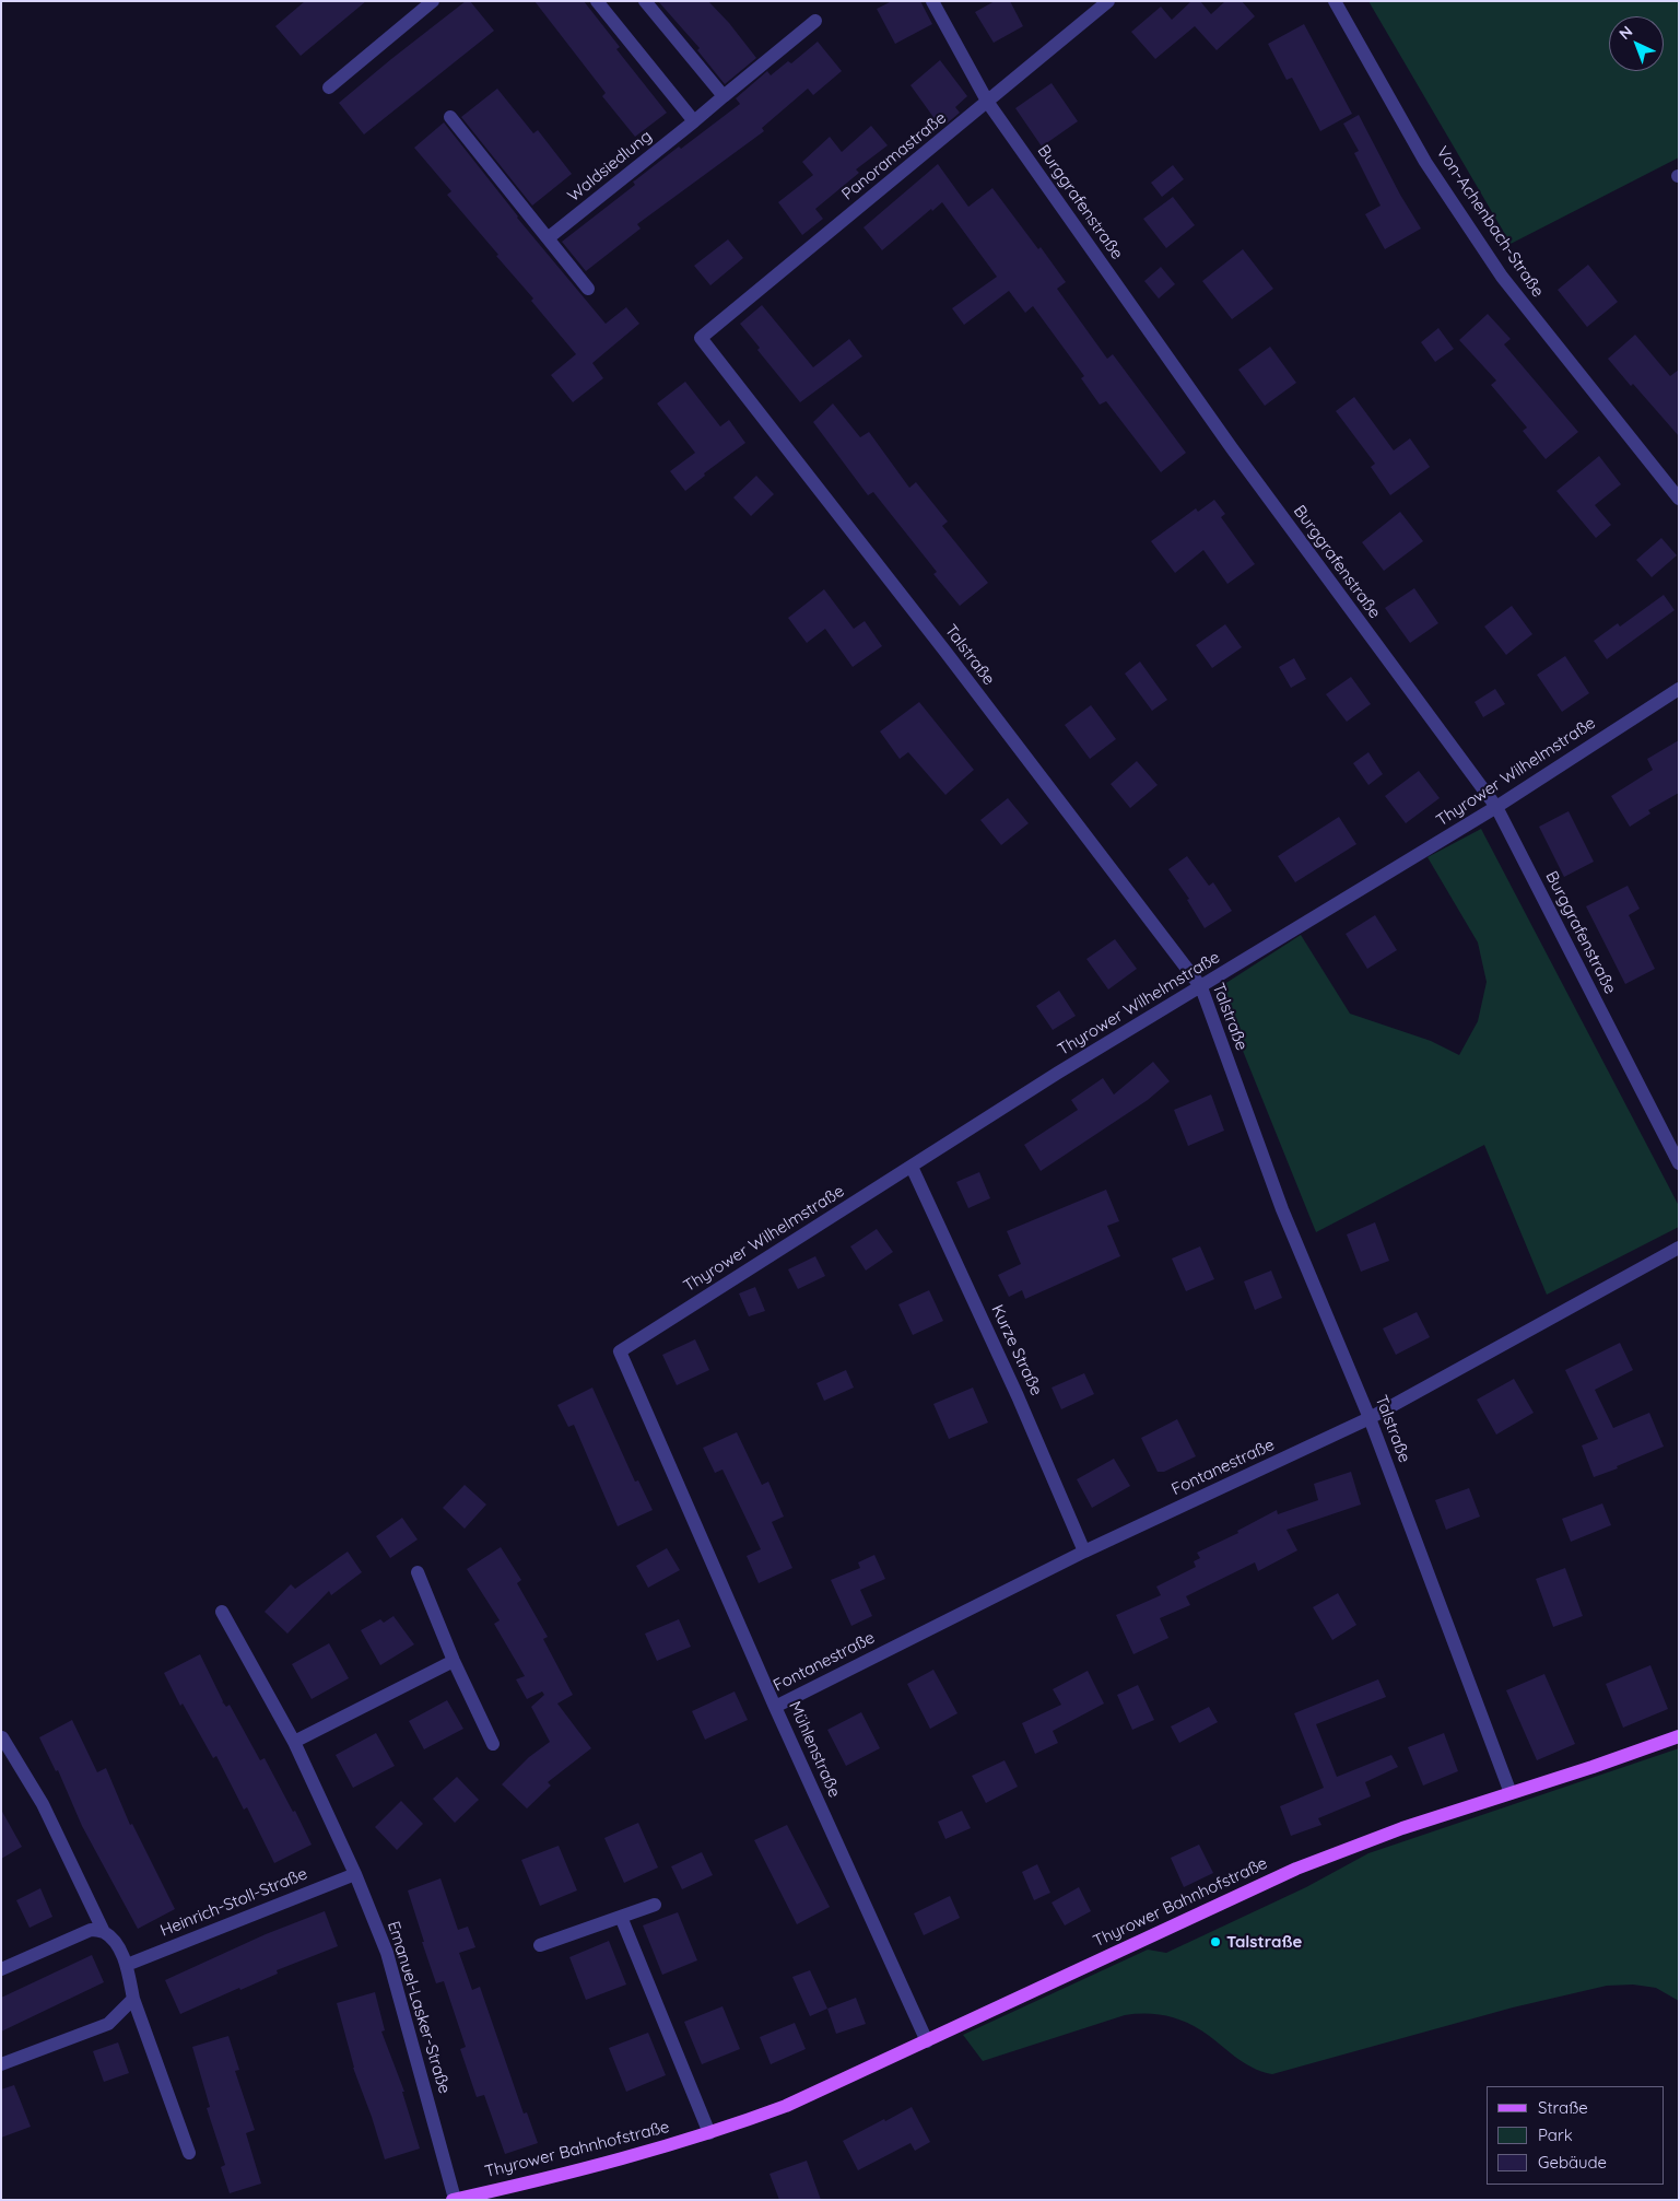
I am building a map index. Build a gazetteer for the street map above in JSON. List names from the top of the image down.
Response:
{
  "streets": {
    "main road": ["Thyrower Bahnhofstraße"],
    "street": [
      "Panoramastraße",
      "Waldsiedlung",
      "Burggrafenstraße",
      "Von-Achenbach-Straße",
      "Talstraße",
      "Thyrower Wilhelmstraße",
      "Kurze Straße",
      "Fontanestraße",
      "Mühlenstraße",
      "Heinrich-Stoll-Straße",
      "Emanuel-Lasker-Straße"
    ]
  },
  "crossings": [
    ["Panoramastraße", "Burggrafenstraße"],
    ["Panoramastraße", "Talstraße"],
    ["Burggrafenstraße", "Thyrower Wilhelmstraße"],
    ["Talstraße", "Thyrower Wilhelmstraße"],
    ["Talstraße", "Fontanestraße"],
    ["Talstraße", "Thyrower Bahnhofstraße"],
    ["Thyrower Wilhelmstraße", "Kurze Straße"],
    ["Thyrower Wilhelmstraße", "Mühlenstraße"],
    ["Kurze Straße", "Fontanestraße"],
    ["Fontanestraße", "Mühlenstraße"],
    ["Mühlenstraße", "Thyrower Bahnhofstraße"],
    ["Heinrich-Stoll-Straße", "Emanuel-Lasker-Straße"],
    ["Thyrower Bahnhofstraße", "Emanuel-Lasker-Straße"]
  ],
  "places": ["Talstraße"],
  "legend": ["Straße", "Park", "Gebäude"],
  "north": "top left"
}
